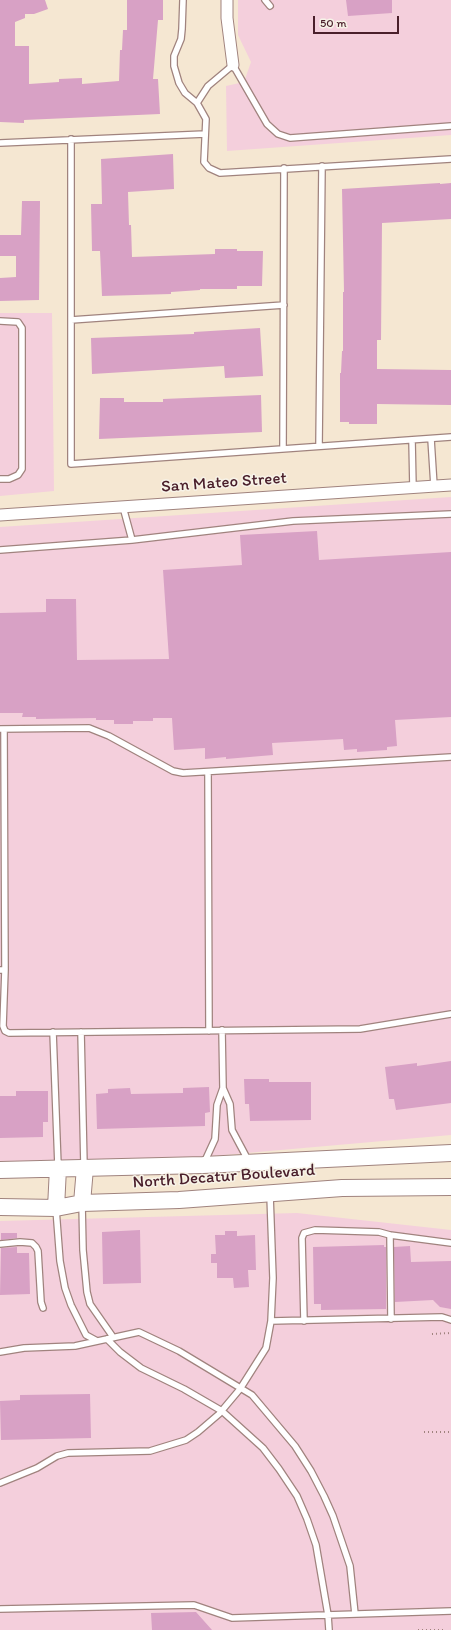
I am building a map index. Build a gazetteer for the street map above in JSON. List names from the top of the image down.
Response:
{
  "streets": {
    "main road": ["North Decatur Boulevard"],
    "street": ["San Mateo Street"]
  },
  "scale_bar": "50 m"
}
